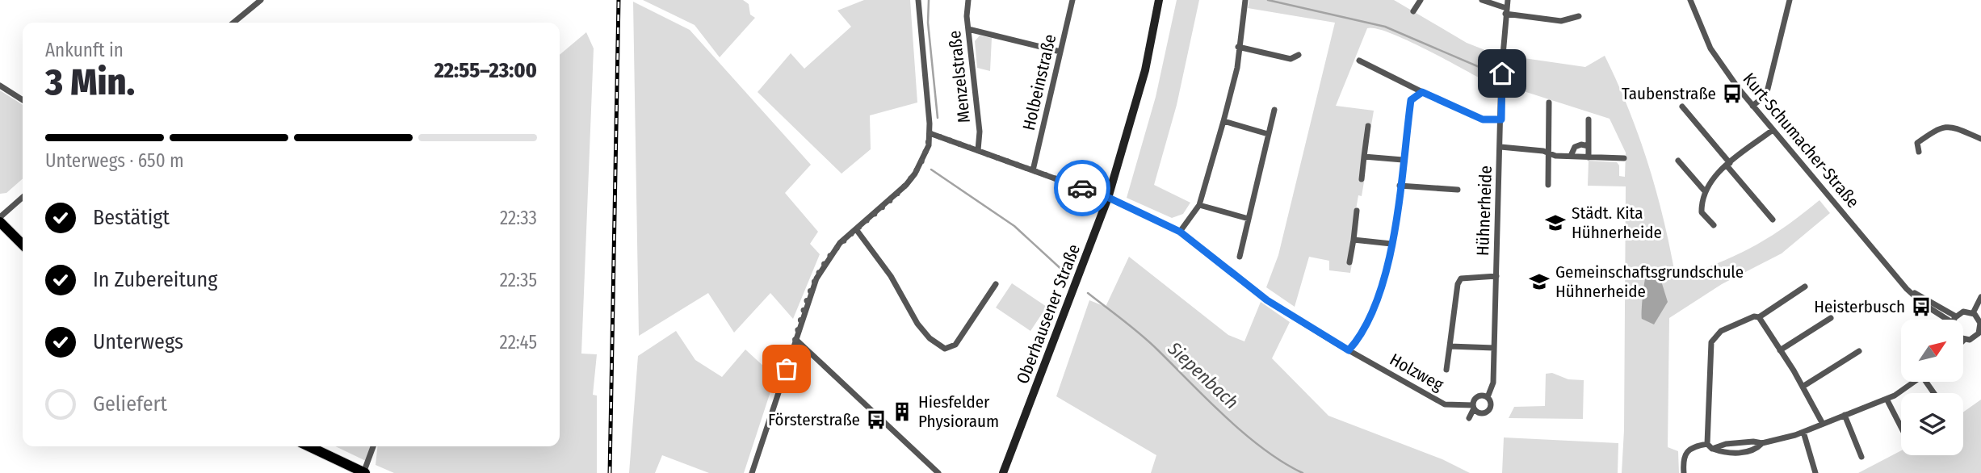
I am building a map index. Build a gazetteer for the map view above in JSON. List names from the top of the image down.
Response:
{
  "streets": {
    "main road": ["Oberhausener Straße"],
    "street": [
      "Menzelstraße",
      "Holbeinstraße",
      "Kurt-Schumacher-Straße",
      "Hühnerheide",
      "Holzweg"
    ]
  },
  "crossings": [
    ["Menzelstraße", "Holzweg"],
    ["Holbeinstraße", "Holzweg"],
    ["Hühnerheide", "Holzweg"],
    ["Oberhausener Straße", "Holzweg"]
  ],
  "water": ["Siepenbach"],
  "places": {
    "bus stop": ["Taubenstraße", "Heisterbusch", "Försterstraße"],
    "school or university": ["Städt. Kita Hühnerheide", "Gemeinschaftsgrundschule Hühnerheide"],
    "building": ["Hiesfelder Physioraum"]
  },
  "north": "top right",
  "page": {
    "heading": ["3 Min.", "Ankunft in", "22:55–23:00"],
    "bar": "Unterwegs · 650 m",
    "list": [
      ["Bestätigt", "22:33"],
      ["In Zubereitung", "22:35"],
      ["Unterwegs", "22:45"],
      "Geliefert"
    ]
  }
}
